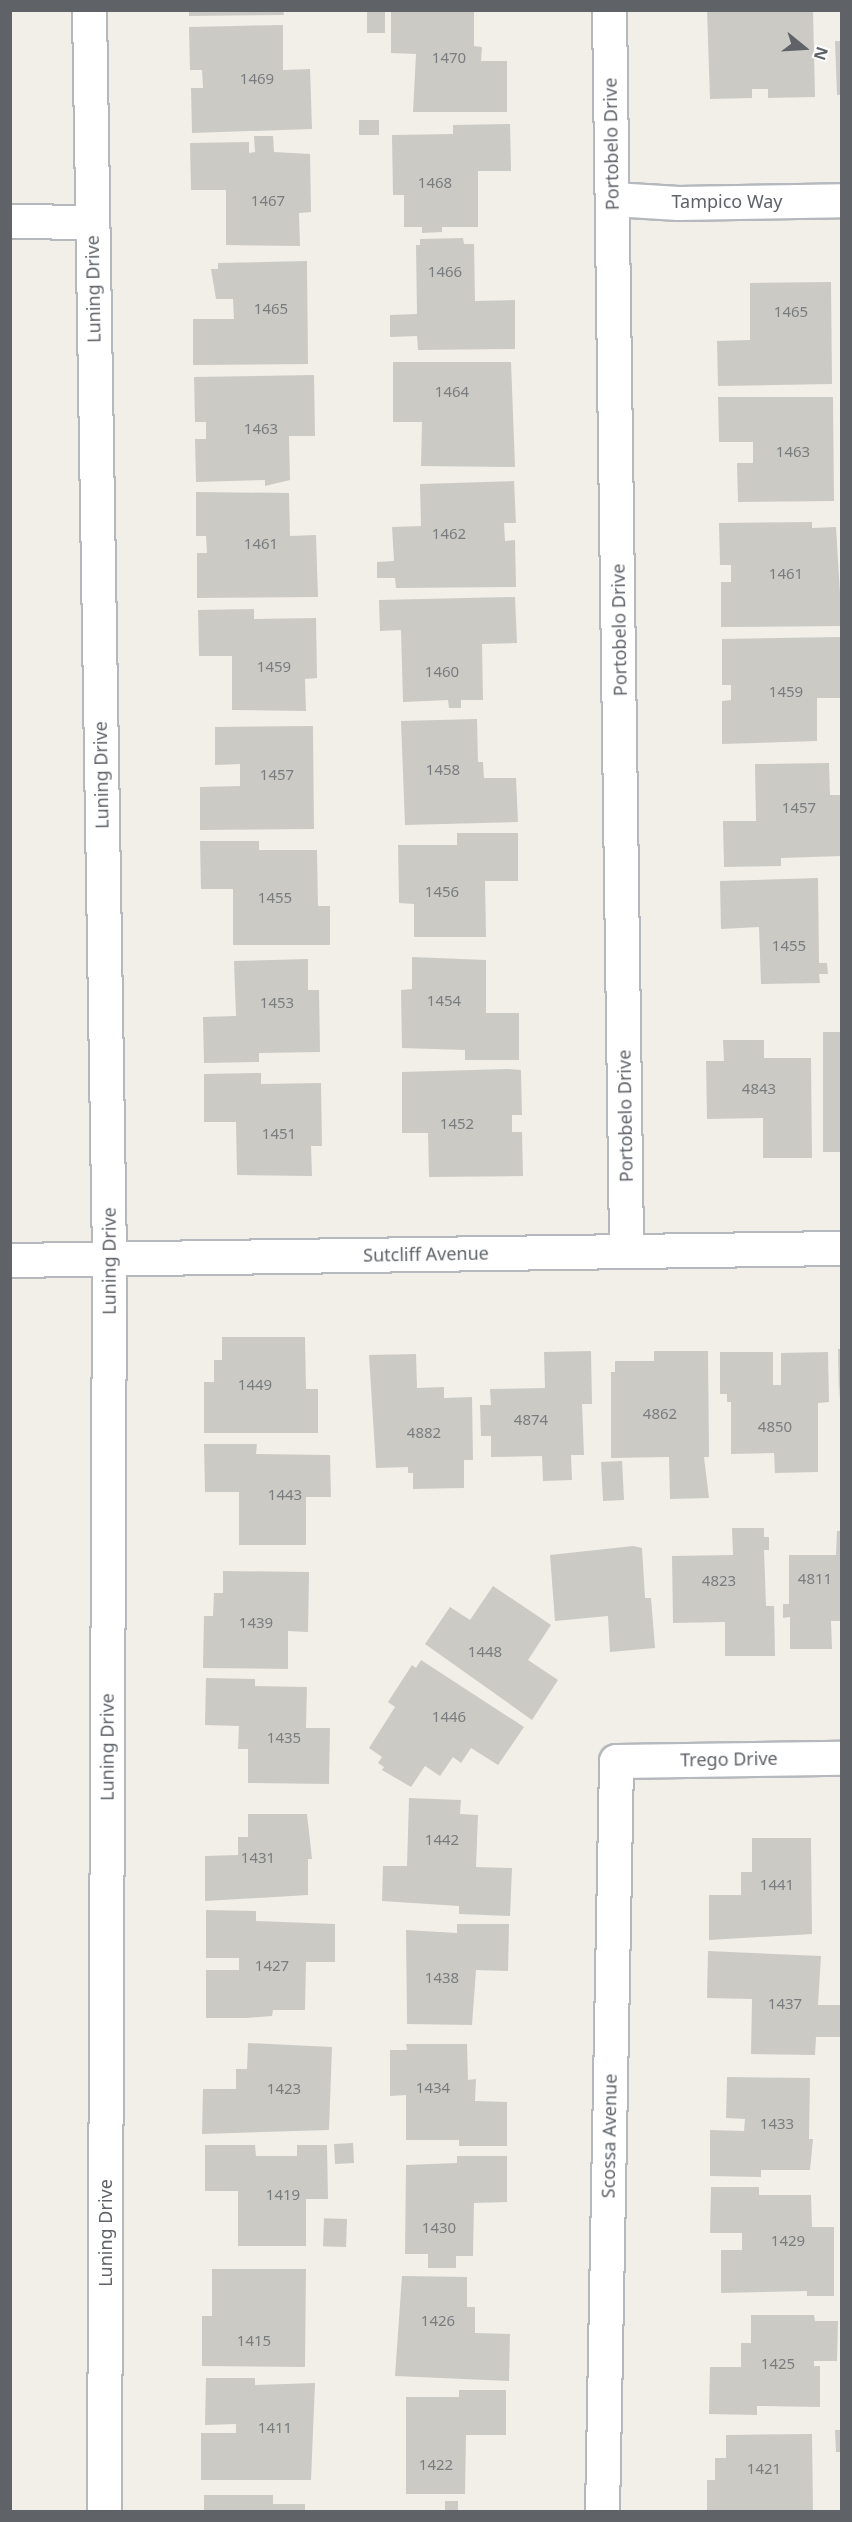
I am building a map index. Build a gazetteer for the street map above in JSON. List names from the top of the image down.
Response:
{
  "streets": {
    "street": [
      "Portobelo Drive",
      "Tampico Way",
      "Luning Drive",
      "Sutcliff Avenue",
      "Trego Drive",
      "Scossa Avenue"
    ]
  },
  "crossings": [
    ["Portobelo Drive", "Tampico Way"],
    ["Portobelo Drive", "Sutcliff Avenue"],
    ["Luning Drive", "Sutcliff Avenue"],
    ["Trego Drive", "Scossa Avenue"]
  ],
  "house_numbers": [
    "1470",
    "1469",
    "1468",
    "1467",
    "1466",
    "1465",
    "1465",
    "1464",
    "1463",
    "1463",
    "1462",
    "1461",
    "1461",
    "1459",
    "1460",
    "1459",
    "1458",
    "1457",
    "1457",
    "1456",
    "1455",
    "1455",
    "1454",
    "1453",
    "4843",
    "1452",
    "1451",
    "1449",
    "4862",
    "4874",
    "4850",
    "4882",
    "1443",
    "4811",
    "4823",
    "1439",
    "1448",
    "1446",
    "1435",
    "1442",
    "1431",
    "1441",
    "1427",
    "1438",
    "1437",
    "1434",
    "1423",
    "1433",
    "1419",
    "1430",
    "1429",
    "1426",
    "1415",
    "1425",
    "1411",
    "1422",
    "1421"
  ],
  "north": "right"
}
